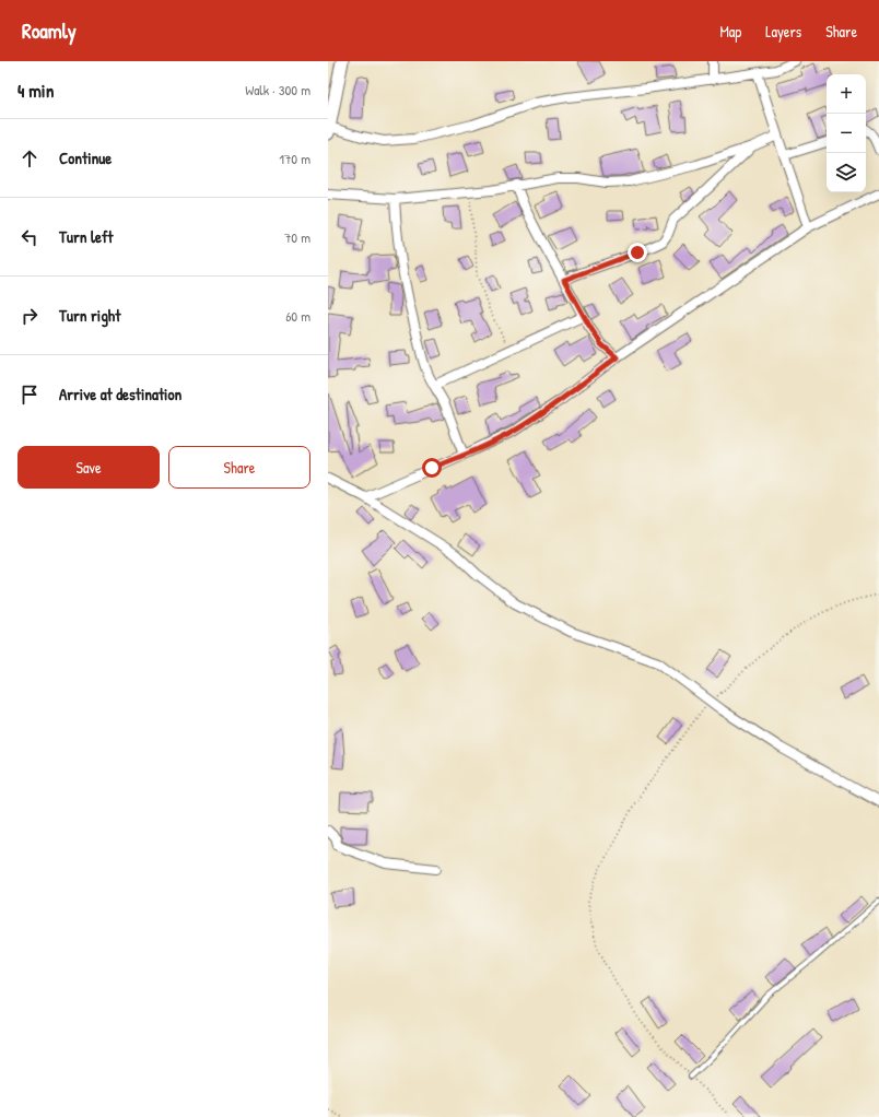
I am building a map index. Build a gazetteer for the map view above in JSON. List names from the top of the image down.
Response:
{
  "page": {
    "header": "Roamly",
    "nav": ["Map", "Layers", "Share"],
    "heading": ["4 min", "Walk · 300 m"],
    "map_buttons": ["+", "−"],
    "list": [
      ["Continue", "170 m"],
      ["Turn left", "70 m"],
      ["Turn right", "60 m"],
      "Arrive at destination"
    ],
    "buttons": ["Save", "Share"]
  }
}
